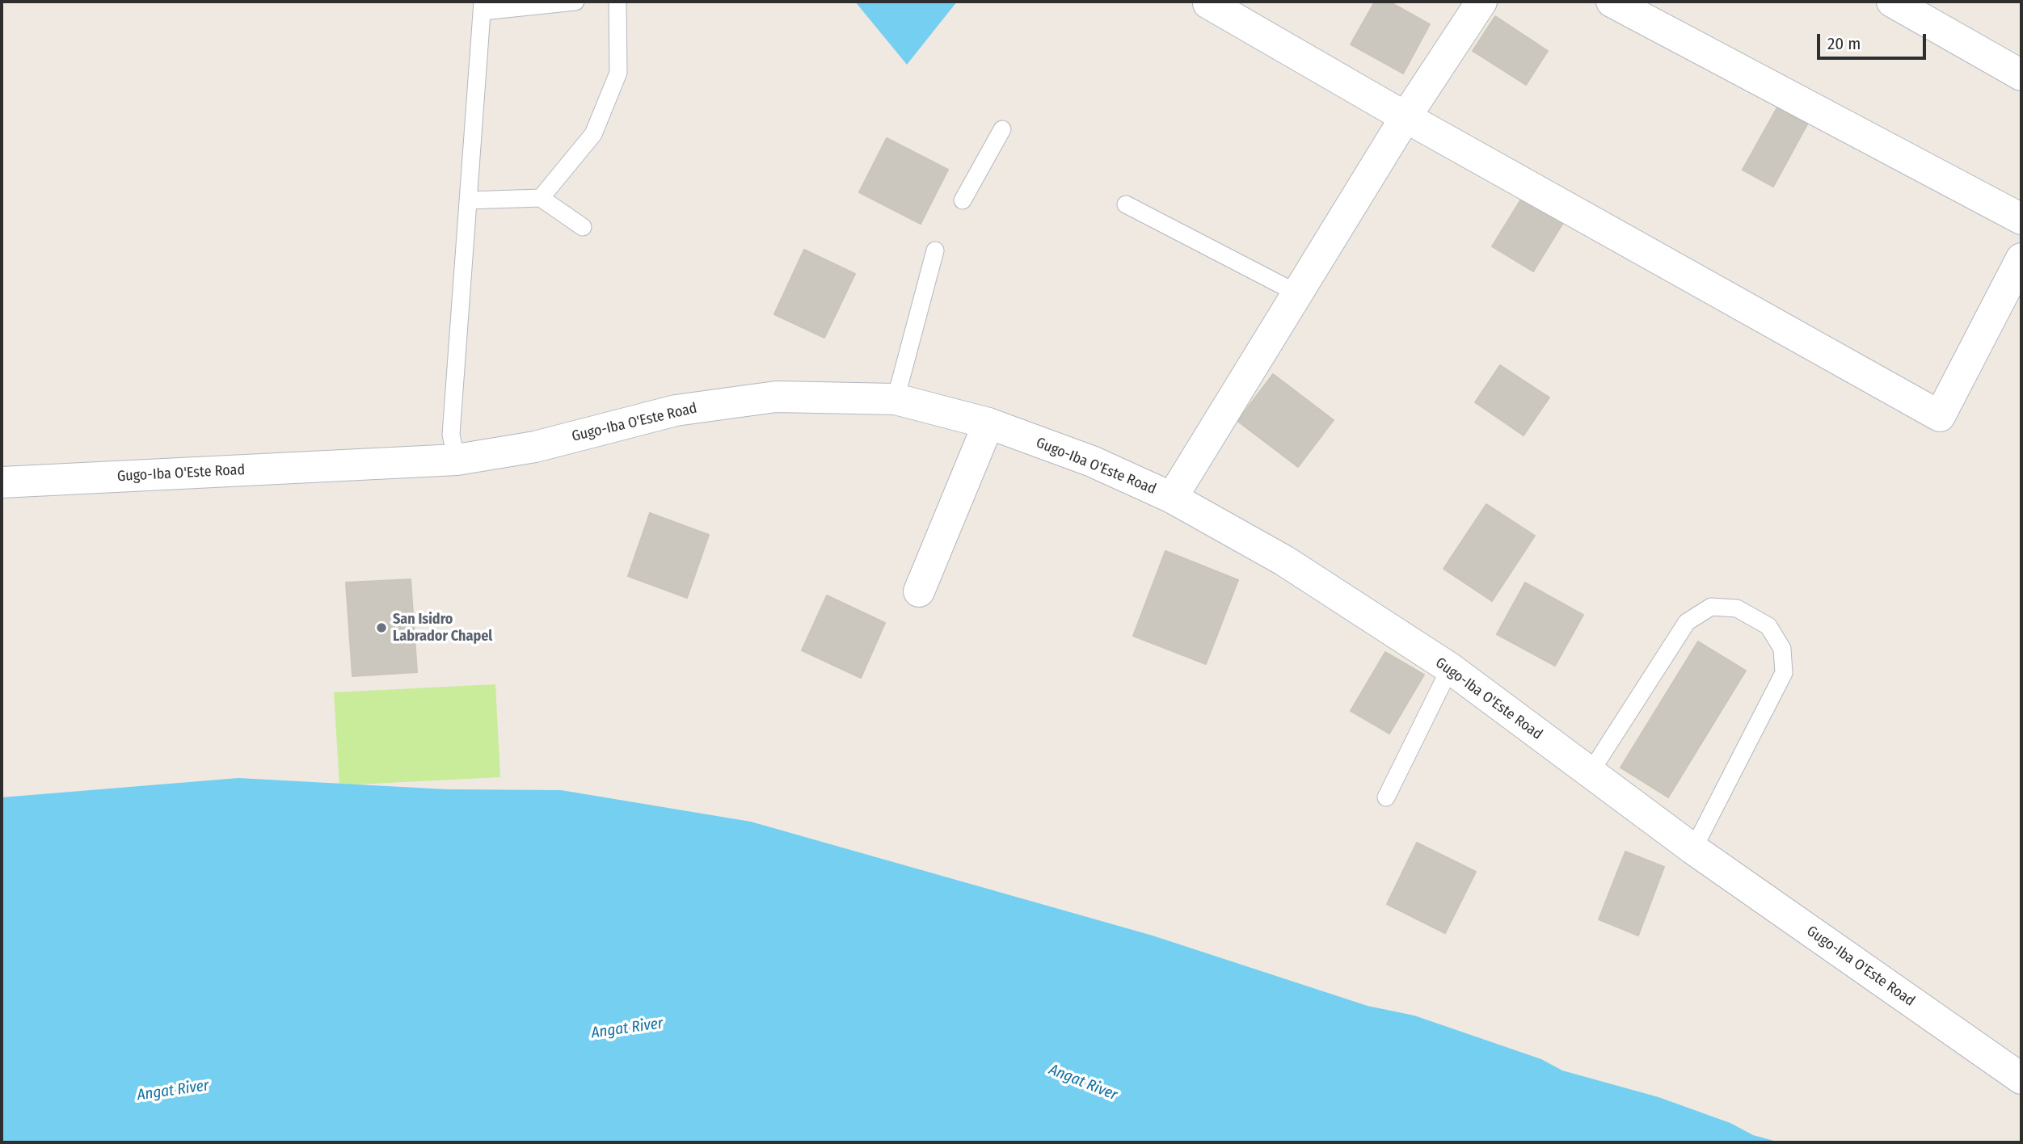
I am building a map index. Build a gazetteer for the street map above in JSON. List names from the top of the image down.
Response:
{
  "streets": {
    "street": ["Gugo-Iba O'Este Road"]
  },
  "water": ["Angat River"],
  "places": ["San Isidro Labrador Chapel"],
  "scale_bar": "20 m"
}
